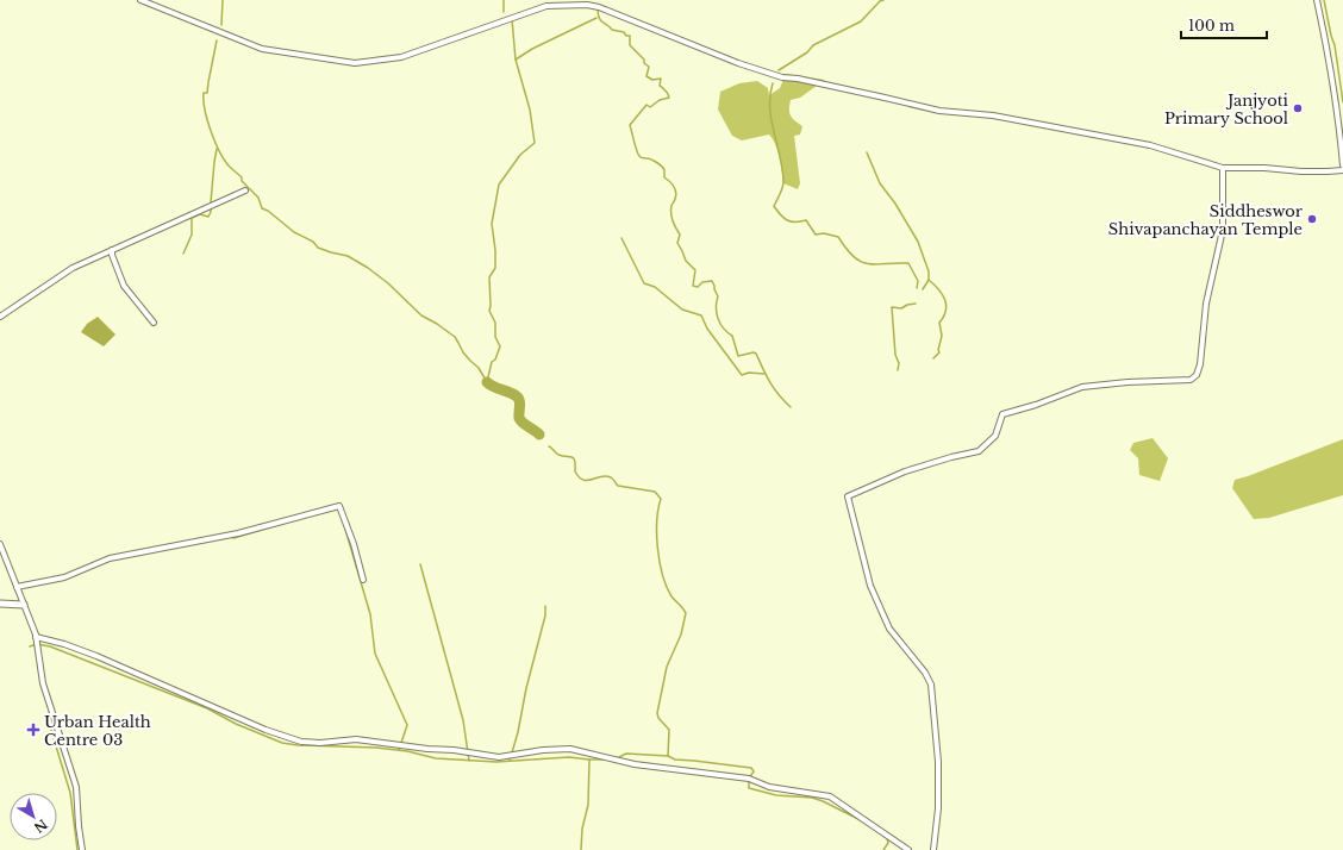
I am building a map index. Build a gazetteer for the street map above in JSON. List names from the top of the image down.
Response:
{
  "places": {
    "other": ["Janjyoti Primary School", "Siddheswor Shivapanchayan Temple"],
    "health": ["Urban Health Centre 03"]
  },
  "scale_bar": "100 m",
  "north": "bottom right"
}
